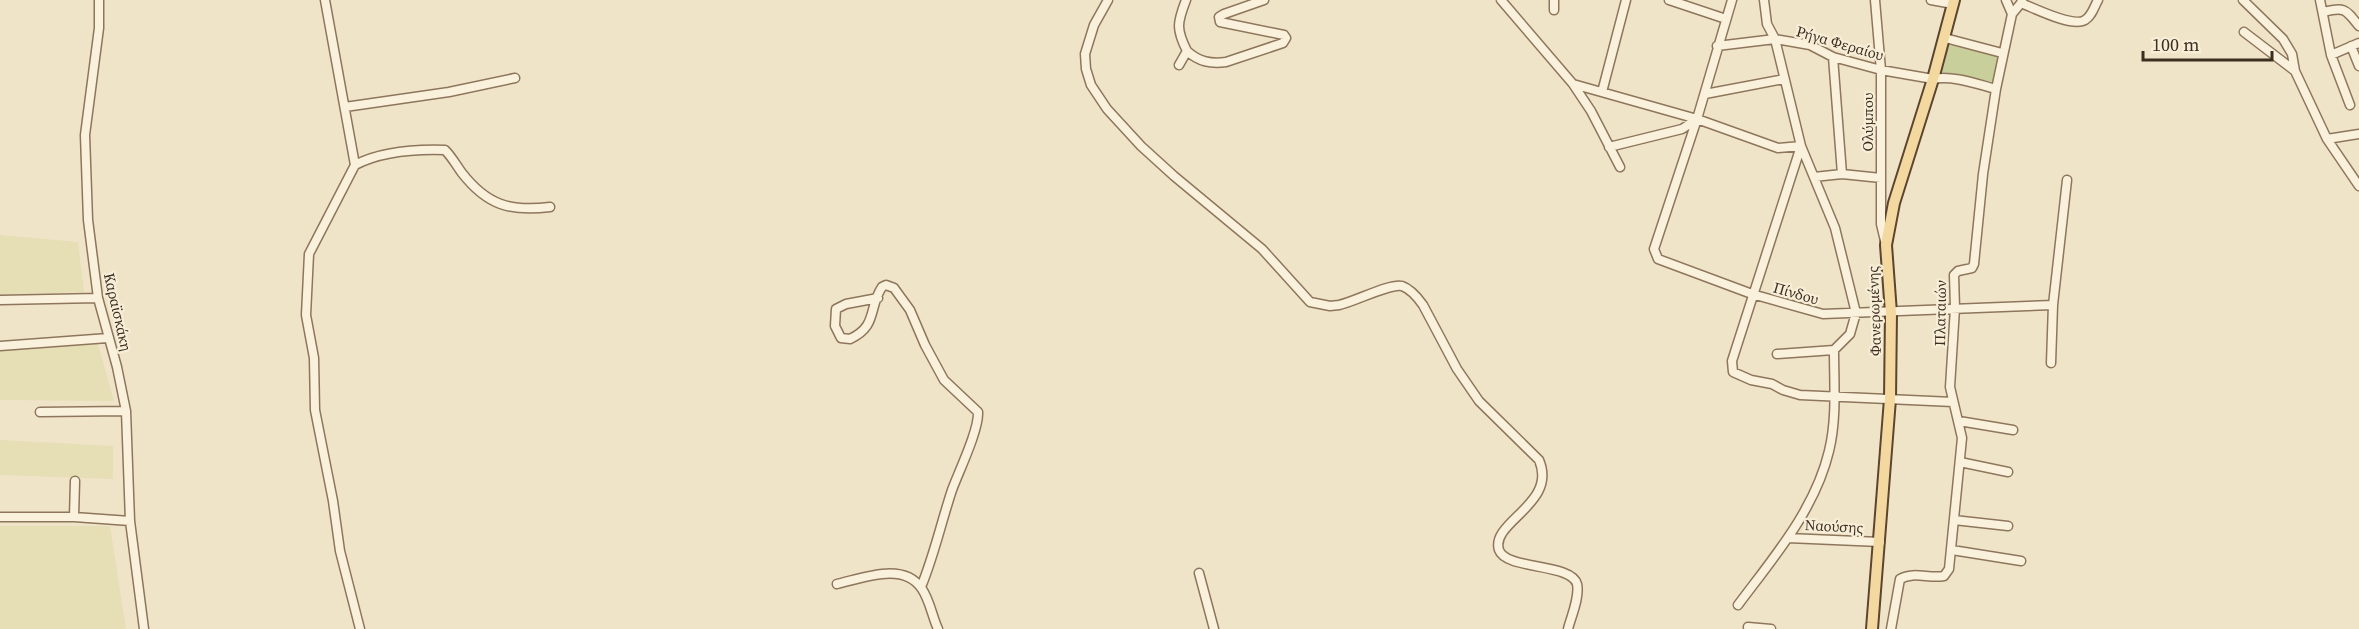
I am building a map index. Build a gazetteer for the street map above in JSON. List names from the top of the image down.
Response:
{
  "streets": {
    "main road": ["Φανερωμένης"],
    "street": [
      "Ρήγα Φεραίου",
      "Ολύμπου",
      "Πίνδου",
      "Καραϊσκάκη",
      "Πλαταιών",
      "Ναούσης"
    ]
  },
  "crossings": [
    ["Ρήγα Φεραίου", "Ολύμπου"],
    ["Ρήγα Φεραίου", "Φανερωμένης"],
    ["Ρήγα Φεραίου", "Πλαταιών"],
    ["Ολύμπου", "Φανερωμένης"],
    ["Πίνδου", "Φανερωμένης"],
    ["Πίνδου", "Πλαταιών"],
    ["Φανερωμένης", "Ναούσης"]
  ],
  "scale_bar": "100 m"
}
